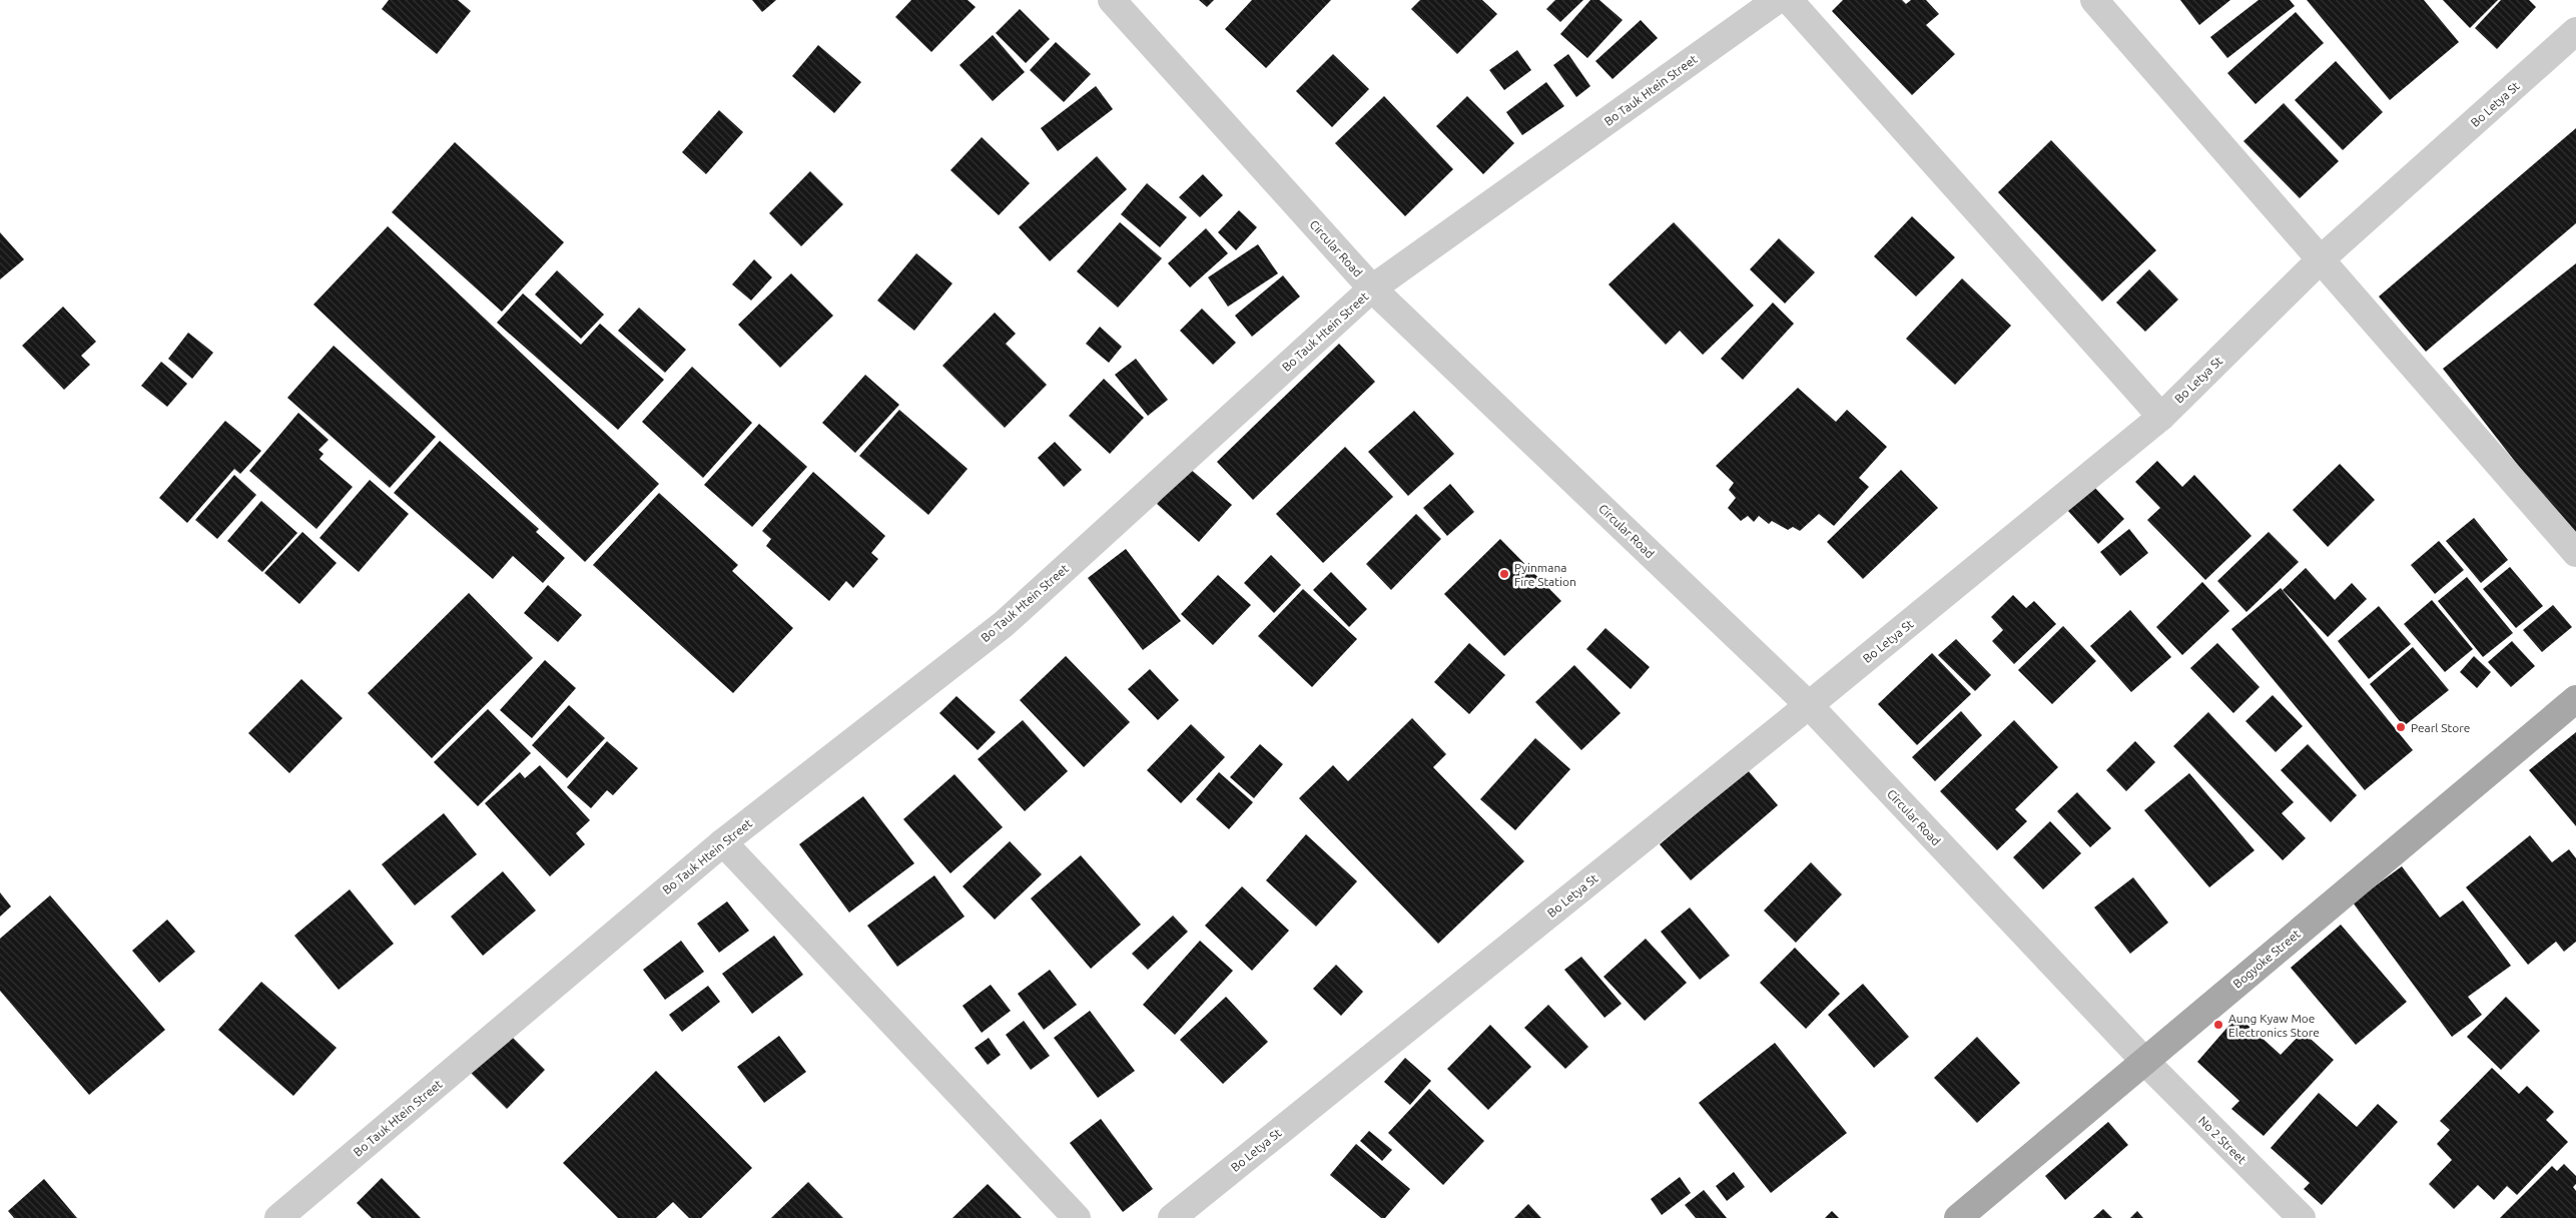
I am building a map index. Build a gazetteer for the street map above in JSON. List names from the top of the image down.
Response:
{
  "streets": {
    "main road": ["Bogyoke Street"],
    "street": [
      "Bo Tauk Htein Street",
      "Bo Letya St",
      "Circular Road",
      "No 2 Street"
    ]
  },
  "crossings": [
    ["Bo Tauk Htein Street", "Circular Road"],
    ["Bo Letya St", "Circular Road"],
    ["Circular Road", "Bogyoke Street"],
    ["Circular Road", "No 2 Street"],
    ["Bogyoke Street", "No 2 Street"]
  ],
  "places": ["Pyinmana Fire Station", "Pearl Store", "Aung Kyaw Moe Electronics Store"]
}
